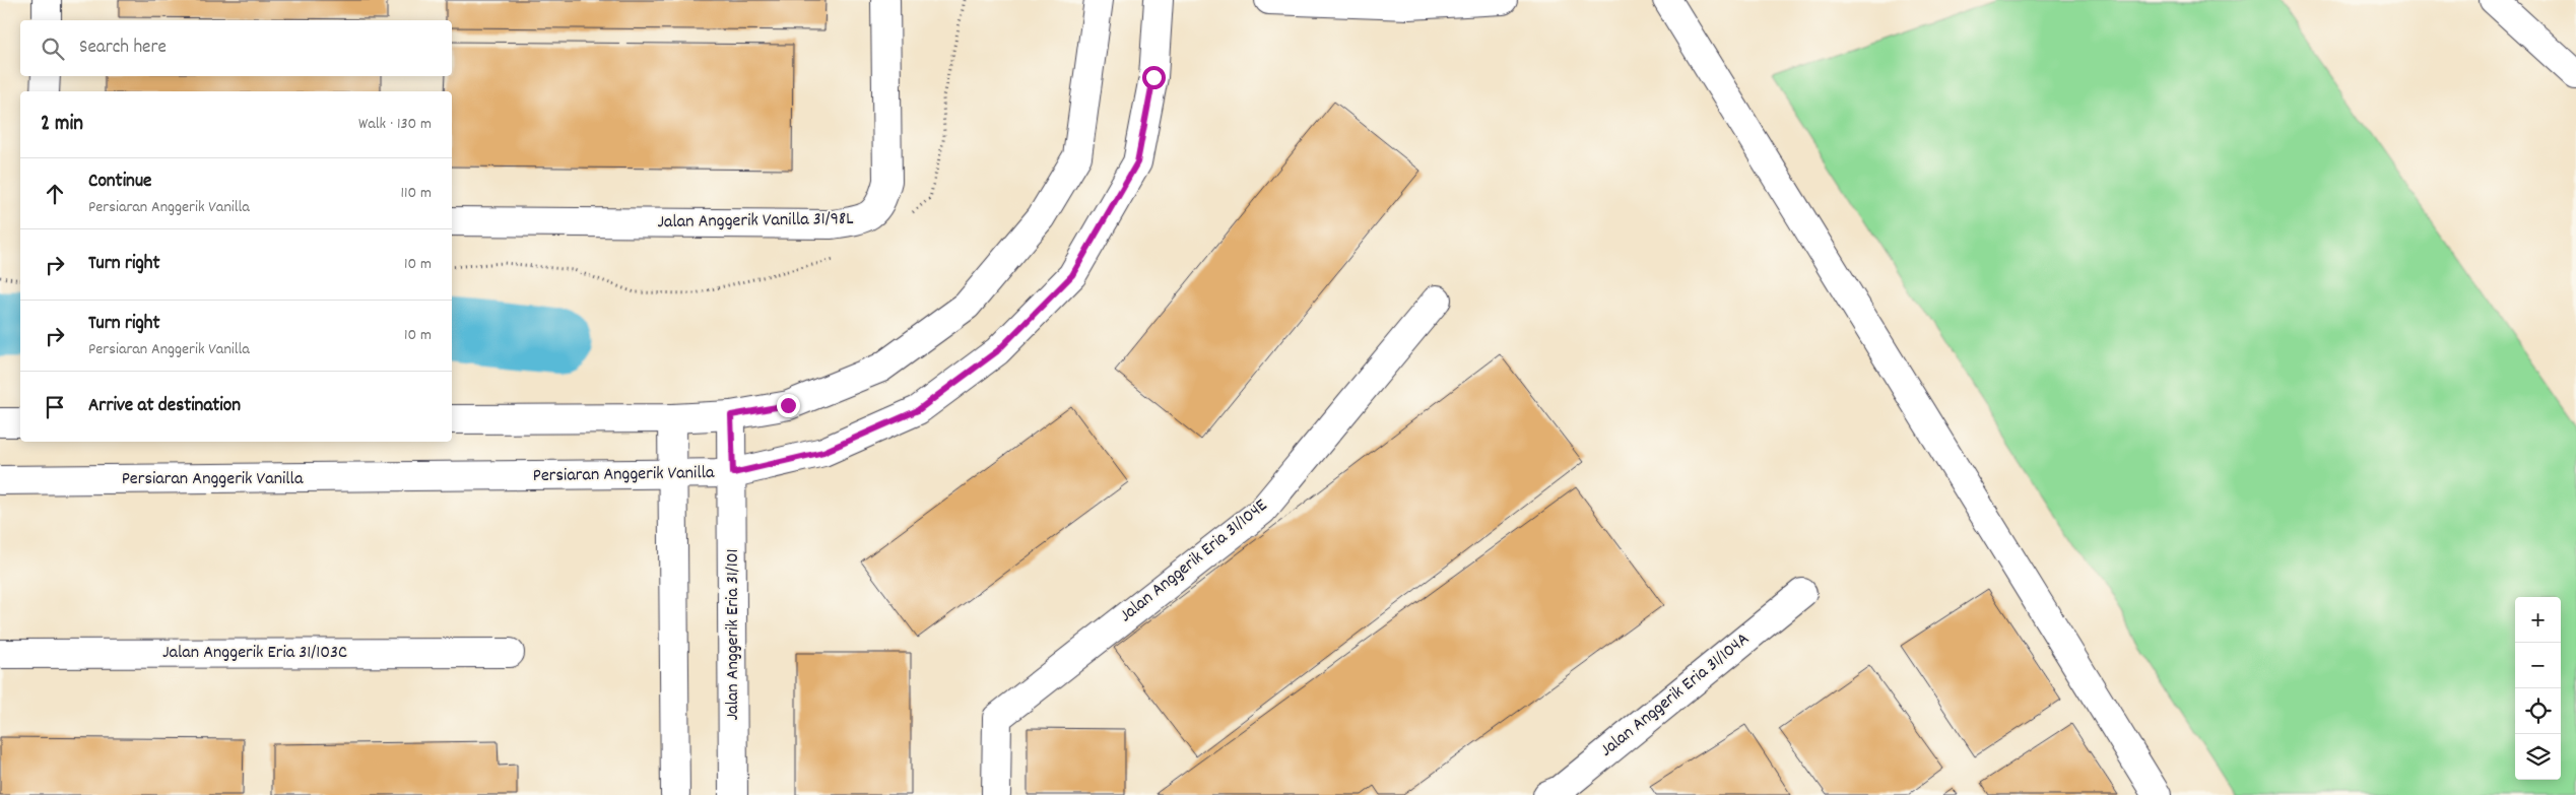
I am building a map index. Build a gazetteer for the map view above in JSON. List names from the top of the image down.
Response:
{
  "streets": {
    "street": [
      "Jalan Anggerik Vanilla 31/98L",
      "Persiaran Anggerik Vanilla",
      "Jalan Anggerik Eria 31/104E",
      "Jalan Anggerik Eria 31/101",
      "Jalan Anggerik Eria 31/103C",
      "Jalan Anggerik Eria 31/104A"
    ]
  },
  "crossings": [
    ["Persiaran Anggerik Vanilla", "Jalan Anggerik Eria 31/101"]
  ],
  "page": {
    "search": "Search here",
    "heading": ["2 min", "Walk · 130 m"],
    "list": [
      ["Continue", "Persiaran Anggerik Vanilla", "110 m"],
      ["Turn right", "10 m"],
      ["Turn right", "Persiaran Anggerik Vanilla", "10 m"],
      "Arrive at destination"
    ],
    "map_buttons": ["+", "−"]
  }
}
